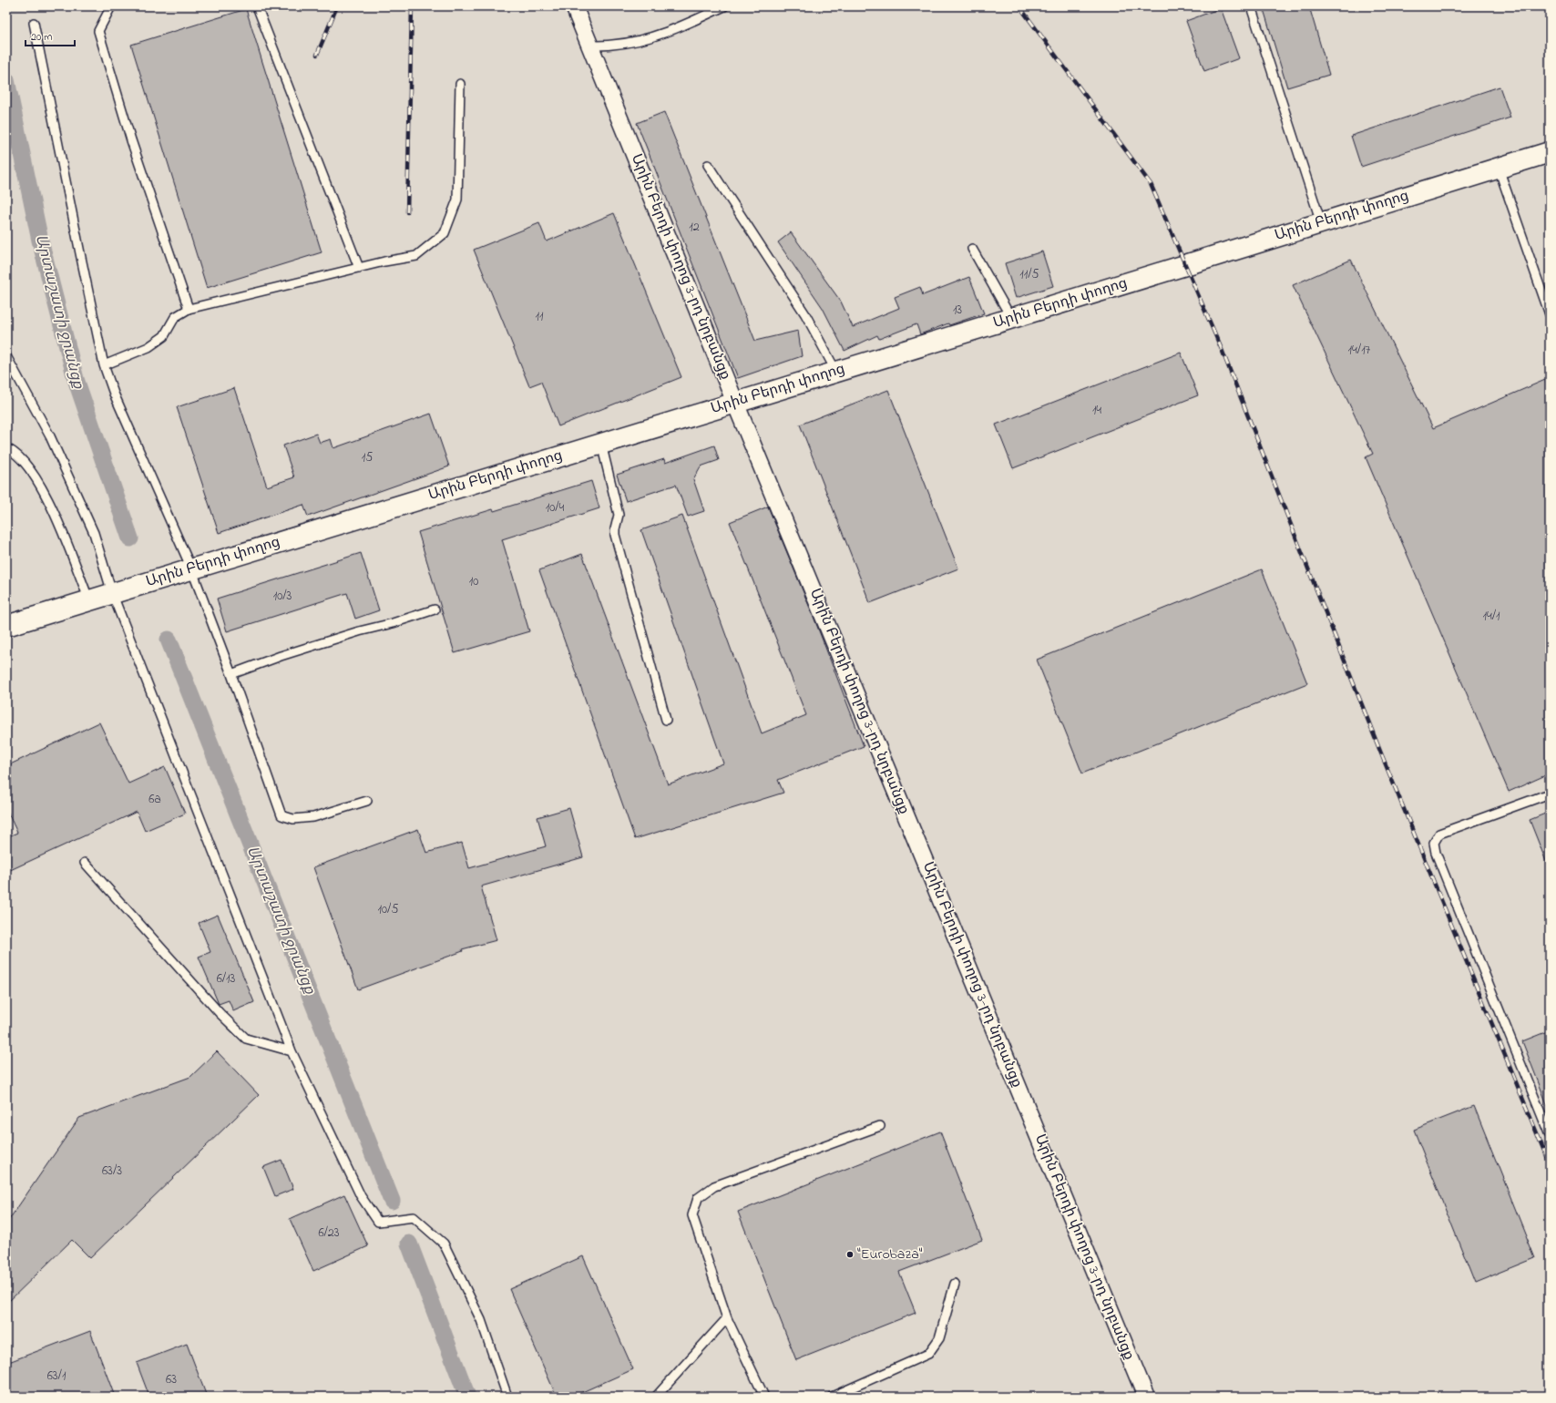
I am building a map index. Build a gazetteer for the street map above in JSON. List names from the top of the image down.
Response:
{
  "streets": {
    "street": ["Արին Բերդի փողոց", "Արին Բերդի փողոց 3-րդ նրբանցք"]
  },
  "crossings": [
    ["Արին Բերդի փողոց", "Արին Բերդի փողոց 3-րդ նրբանցք"]
  ],
  "water": ["Արտաշատի ջրանցք"],
  "places": ["\"Eurobaza\""],
  "house_numbers": [
    "12",
    "11/5",
    "13",
    "11",
    "14/17",
    "14",
    "15",
    "10/4",
    "10",
    "10/3",
    "14/1",
    "6a",
    "10/5",
    "6/13",
    "63/3",
    "6/23",
    "63/1",
    "63"
  ],
  "scale_bar": "20 m"
}
